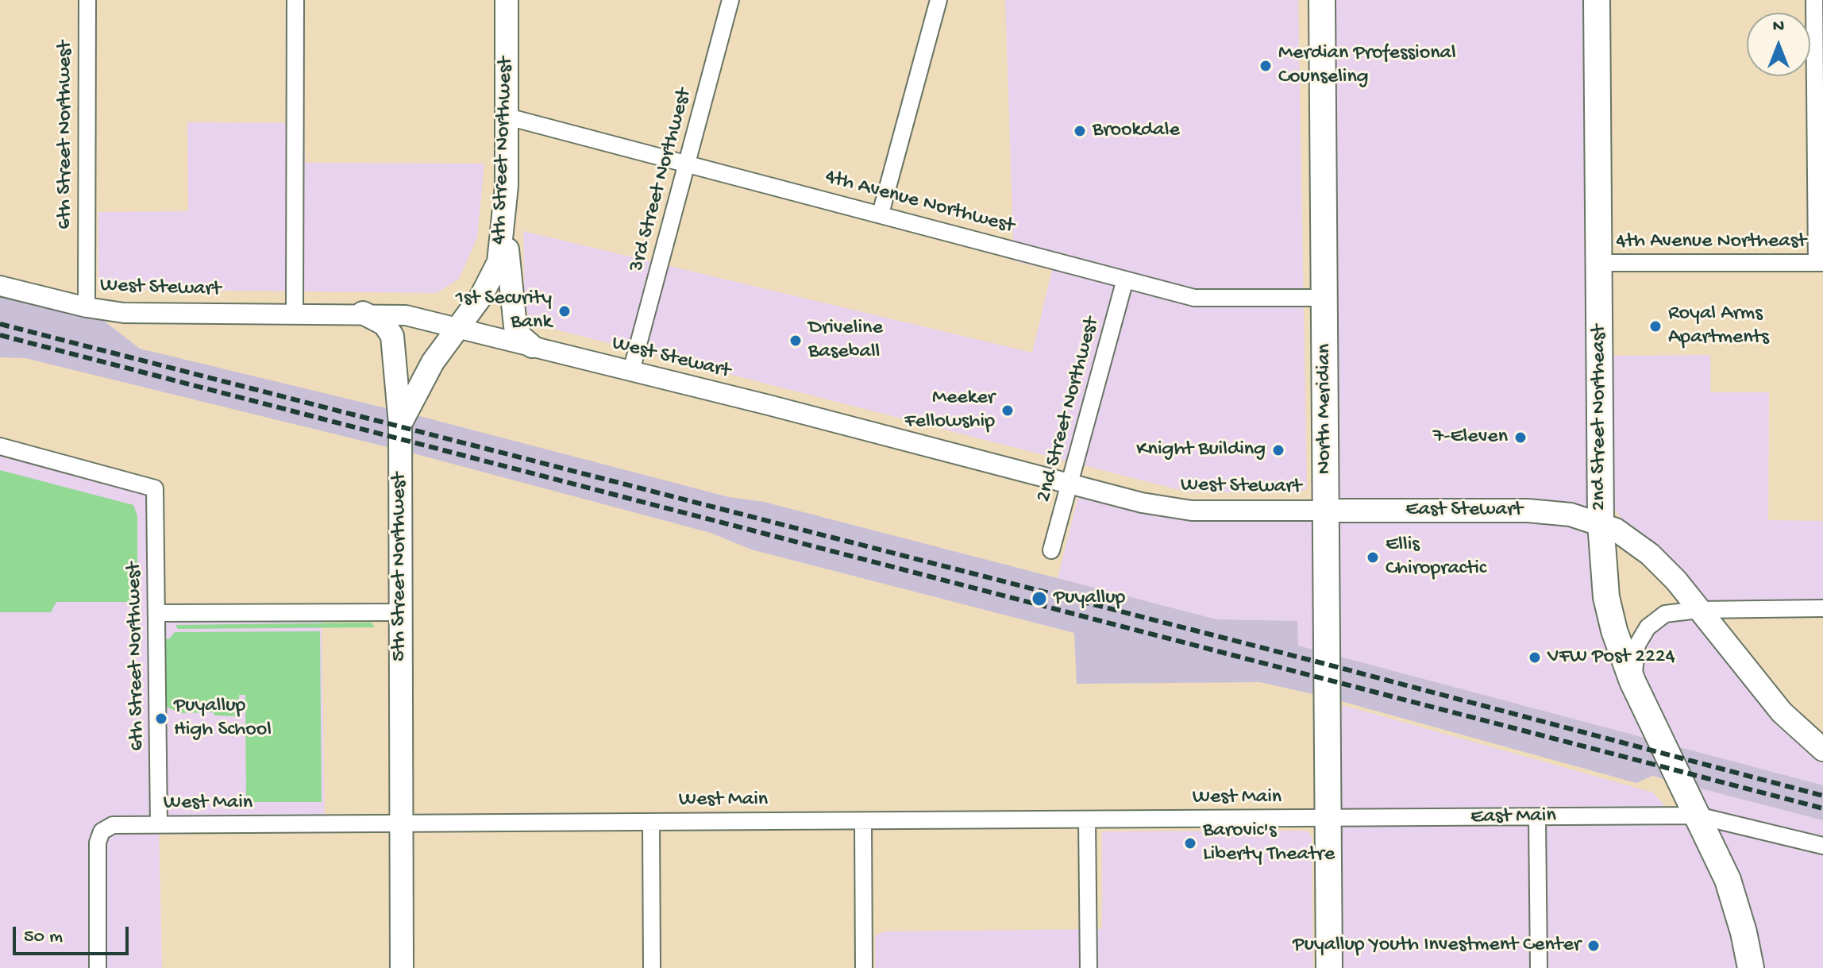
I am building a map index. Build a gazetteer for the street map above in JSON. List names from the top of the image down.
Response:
{
  "streets": {
    "main road": [
      "4th Street Northwest",
      "North Meridian",
      "2nd Street Northeast",
      "East Stewart",
      "5th Street Northwest"
    ],
    "street": [
      "6th Street Northwest",
      "3rd Street Northwest",
      "4th Avenue Northwest",
      "4th Avenue Northeast",
      "West Stewart",
      "2nd Street Northwest",
      "West Main",
      "East Main"
    ]
  },
  "crossings": [
    ["6th Street Northwest", "West Stewart"],
    ["6th Street Northwest", "West Main"],
    ["4th Street Northwest", "4th Avenue Northwest"],
    ["4th Street Northwest", "West Stewart"],
    ["4th Street Northwest", "5th Street Northwest"],
    ["3rd Street Northwest", "4th Avenue Northwest"],
    ["3rd Street Northwest", "West Stewart"],
    ["4th Avenue Northwest", "North Meridian"],
    ["4th Avenue Northwest", "2nd Street Northwest"],
    ["4th Avenue Northeast", "2nd Street Northeast"],
    ["West Stewart", "North Meridian"],
    ["West Stewart", "2nd Street Northwest"],
    ["West Stewart", "East Stewart"],
    ["West Stewart", "5th Street Northwest"],
    ["North Meridian", "East Stewart"],
    ["North Meridian", "West Main"],
    ["North Meridian", "East Main"],
    ["2nd Street Northeast", "East Stewart"],
    ["2nd Street Northeast", "East Main"],
    ["5th Street Northwest", "West Main"],
    ["West Main", "East Main"]
  ],
  "places": [
    "Merdian Professional Counseling",
    "Brookdale",
    "1st Security Bank",
    "Royal Arms Apartments",
    "Driveline Baseball",
    "Meeker Fellowship",
    "7-Eleven",
    "Knight Building",
    "Ellis Chiropractic",
    "Puyallup",
    "VFW Post 2224",
    "Puyallup High School",
    "Barovic's Liberty Theatre",
    "Puyallup Youth Investment Center"
  ],
  "scale_bar": "50 m",
  "north": "top"
}
